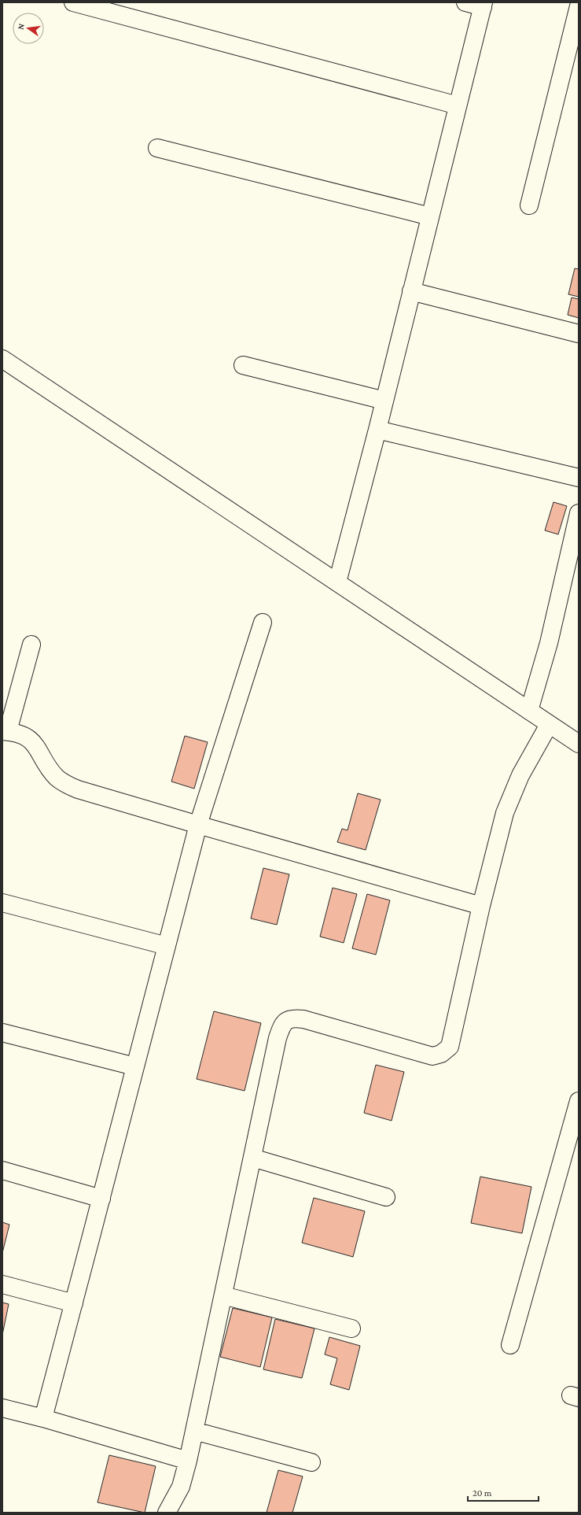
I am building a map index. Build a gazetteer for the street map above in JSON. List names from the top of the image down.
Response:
{
  "scale_bar": "20 m",
  "north": "left"
}
